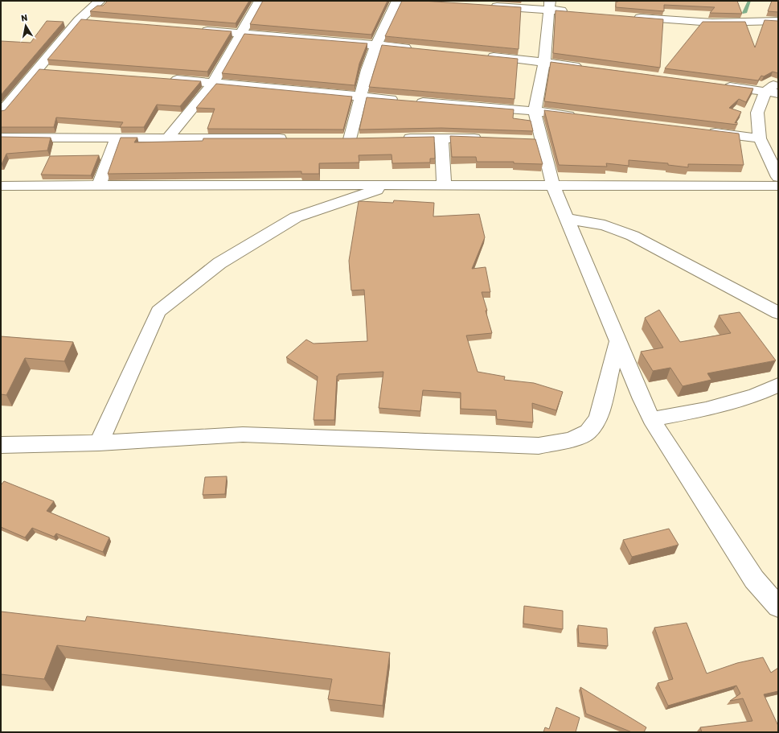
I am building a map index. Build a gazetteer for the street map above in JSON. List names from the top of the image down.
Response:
{
  "north": "top"
}
